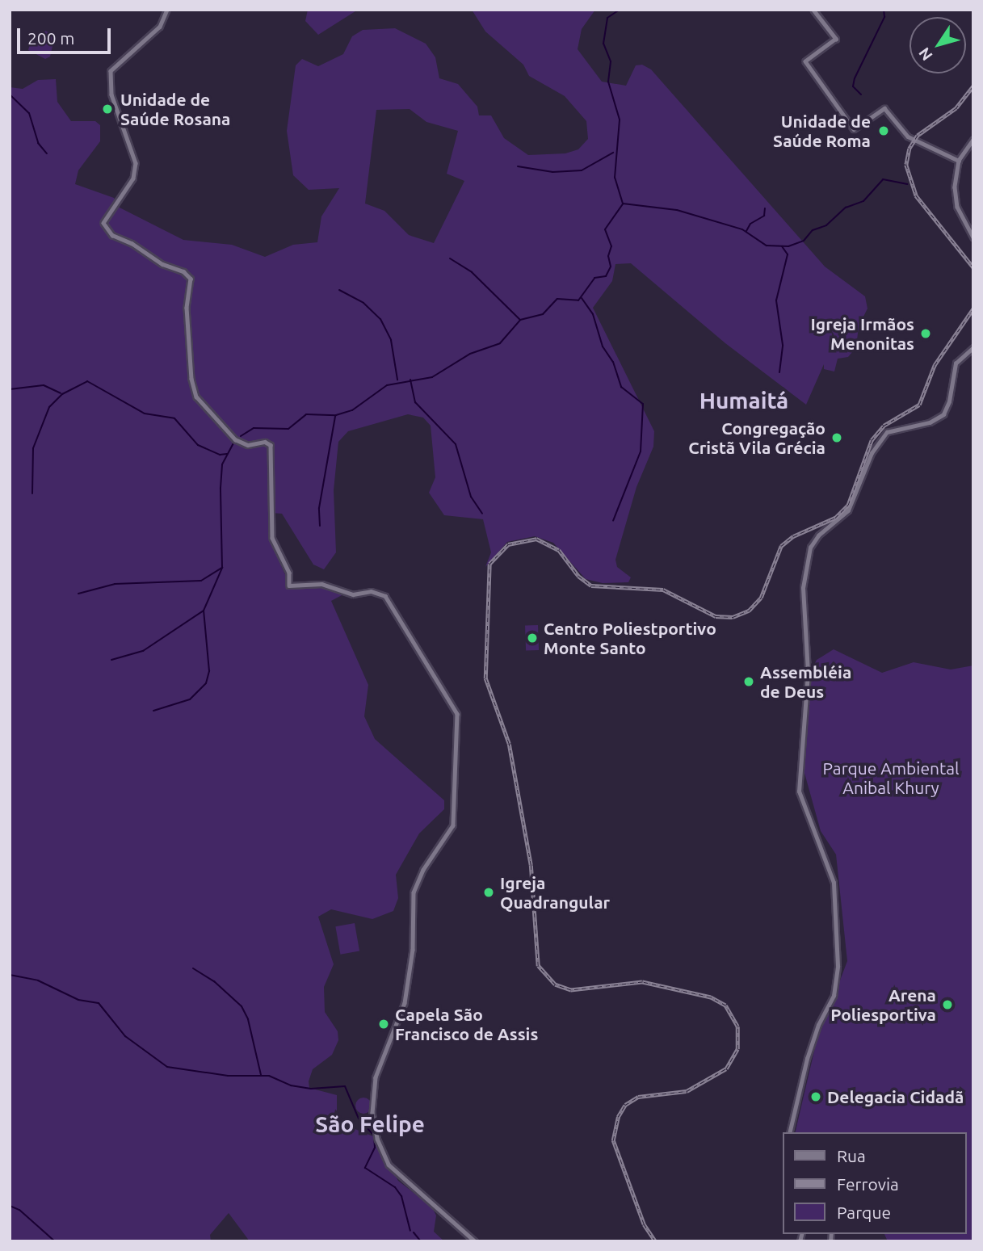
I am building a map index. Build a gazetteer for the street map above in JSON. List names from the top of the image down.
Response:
{
  "districts": ["Humaitá", "São Felipe"],
  "parks": ["Parque Ambiental Anibal Khury"],
  "places": [
    "Unidade de Saúde Rosana",
    "Unidade de Saúde Roma",
    "Igreja Irmãos Menonitas",
    "Congregação Cristã Vila Grécia",
    "Centro Poliestportivo Monte Santo",
    "Assembléia de Deus",
    "Igreja Quadrangular",
    "Arena Poliesportiva",
    "Capela São Francisco de Assis",
    "Delegacia Cidadã"
  ],
  "legend": ["Rua", "Ferrovia", "Parque"],
  "scale_bar": "200 m",
  "north": "bottom left"
}
